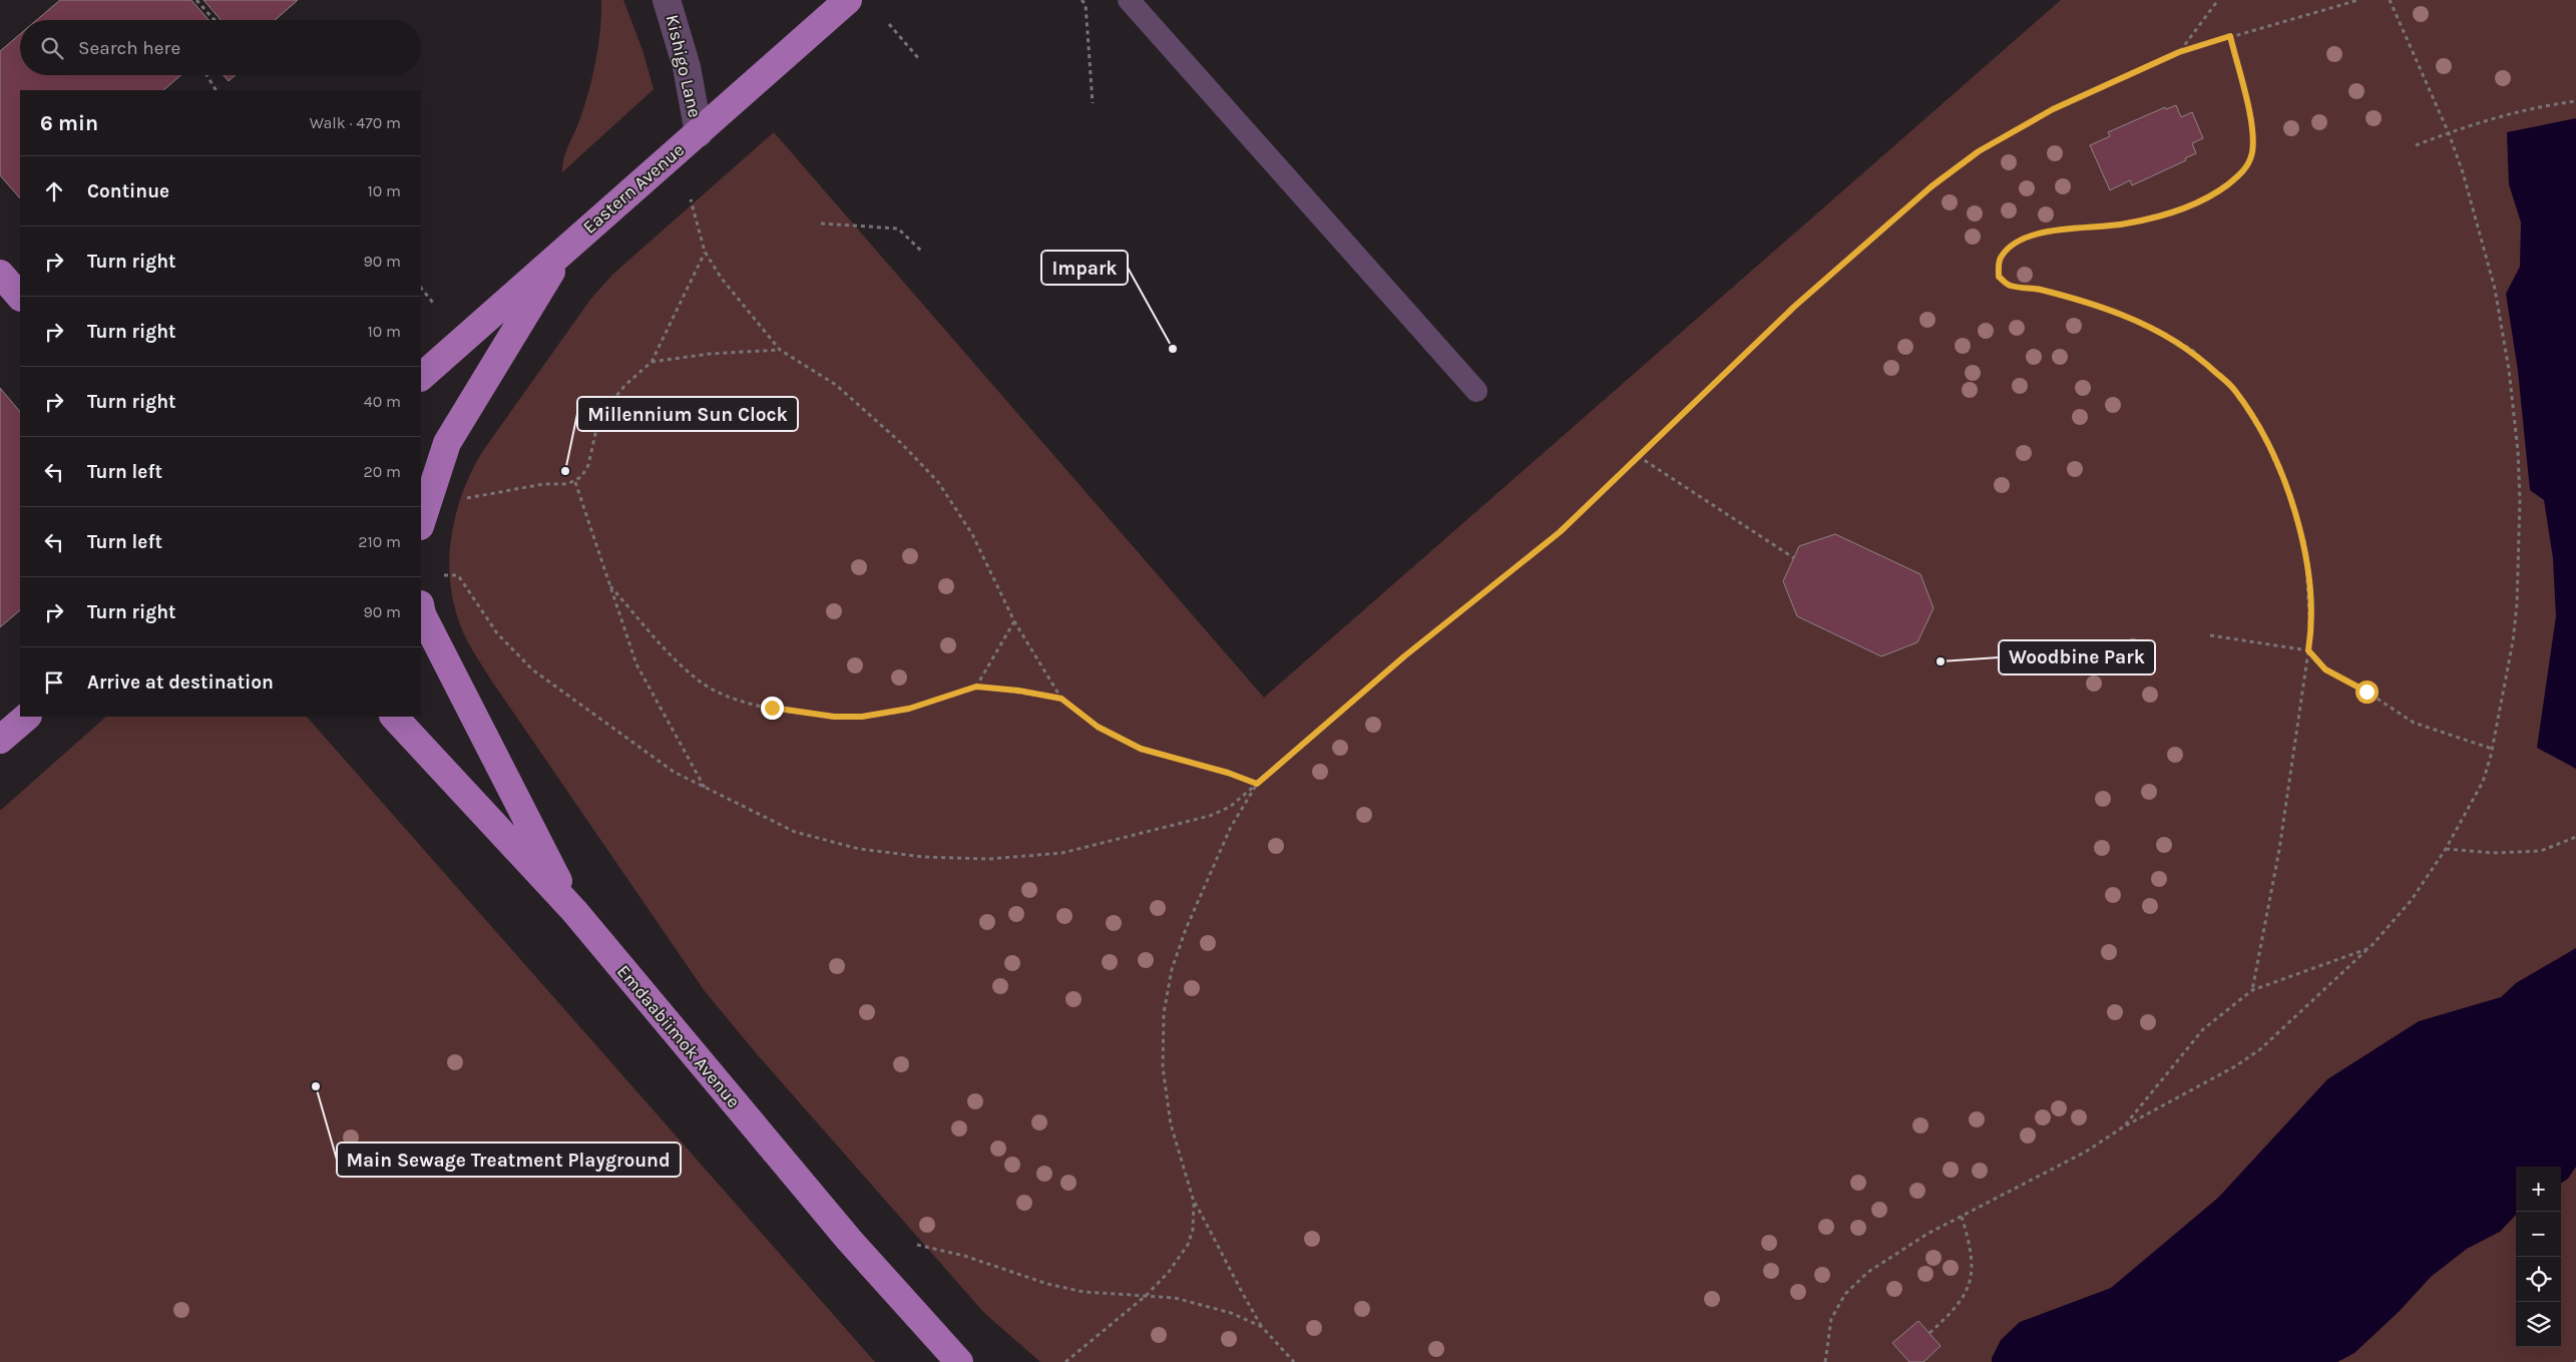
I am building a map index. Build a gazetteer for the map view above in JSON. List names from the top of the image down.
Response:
{
  "streets": {
    "main road": ["Eastern Avenue", "Emdaabiimok Avenue"],
    "street": ["Kishigo Lane"]
  },
  "crossings": [
    ["Kishigo Lane", "Eastern Avenue"]
  ],
  "places": [
    "Impark",
    "Millennium Sun Clock",
    "Woodbine Park",
    "Main Sewage Treatment Playground"
  ],
  "page": {
    "search": "Search here",
    "heading": ["6 min", "Walk · 470 m"],
    "list": [
      ["Continue", "10 m"],
      ["Turn right", "90 m"],
      ["Turn right", "10 m"],
      ["Turn right", "40 m"],
      ["Turn left", "20 m"],
      ["Turn left", "210 m"],
      ["Turn right", "90 m"],
      "Arrive at destination"
    ],
    "map_buttons": ["+", "−"]
  }
}
